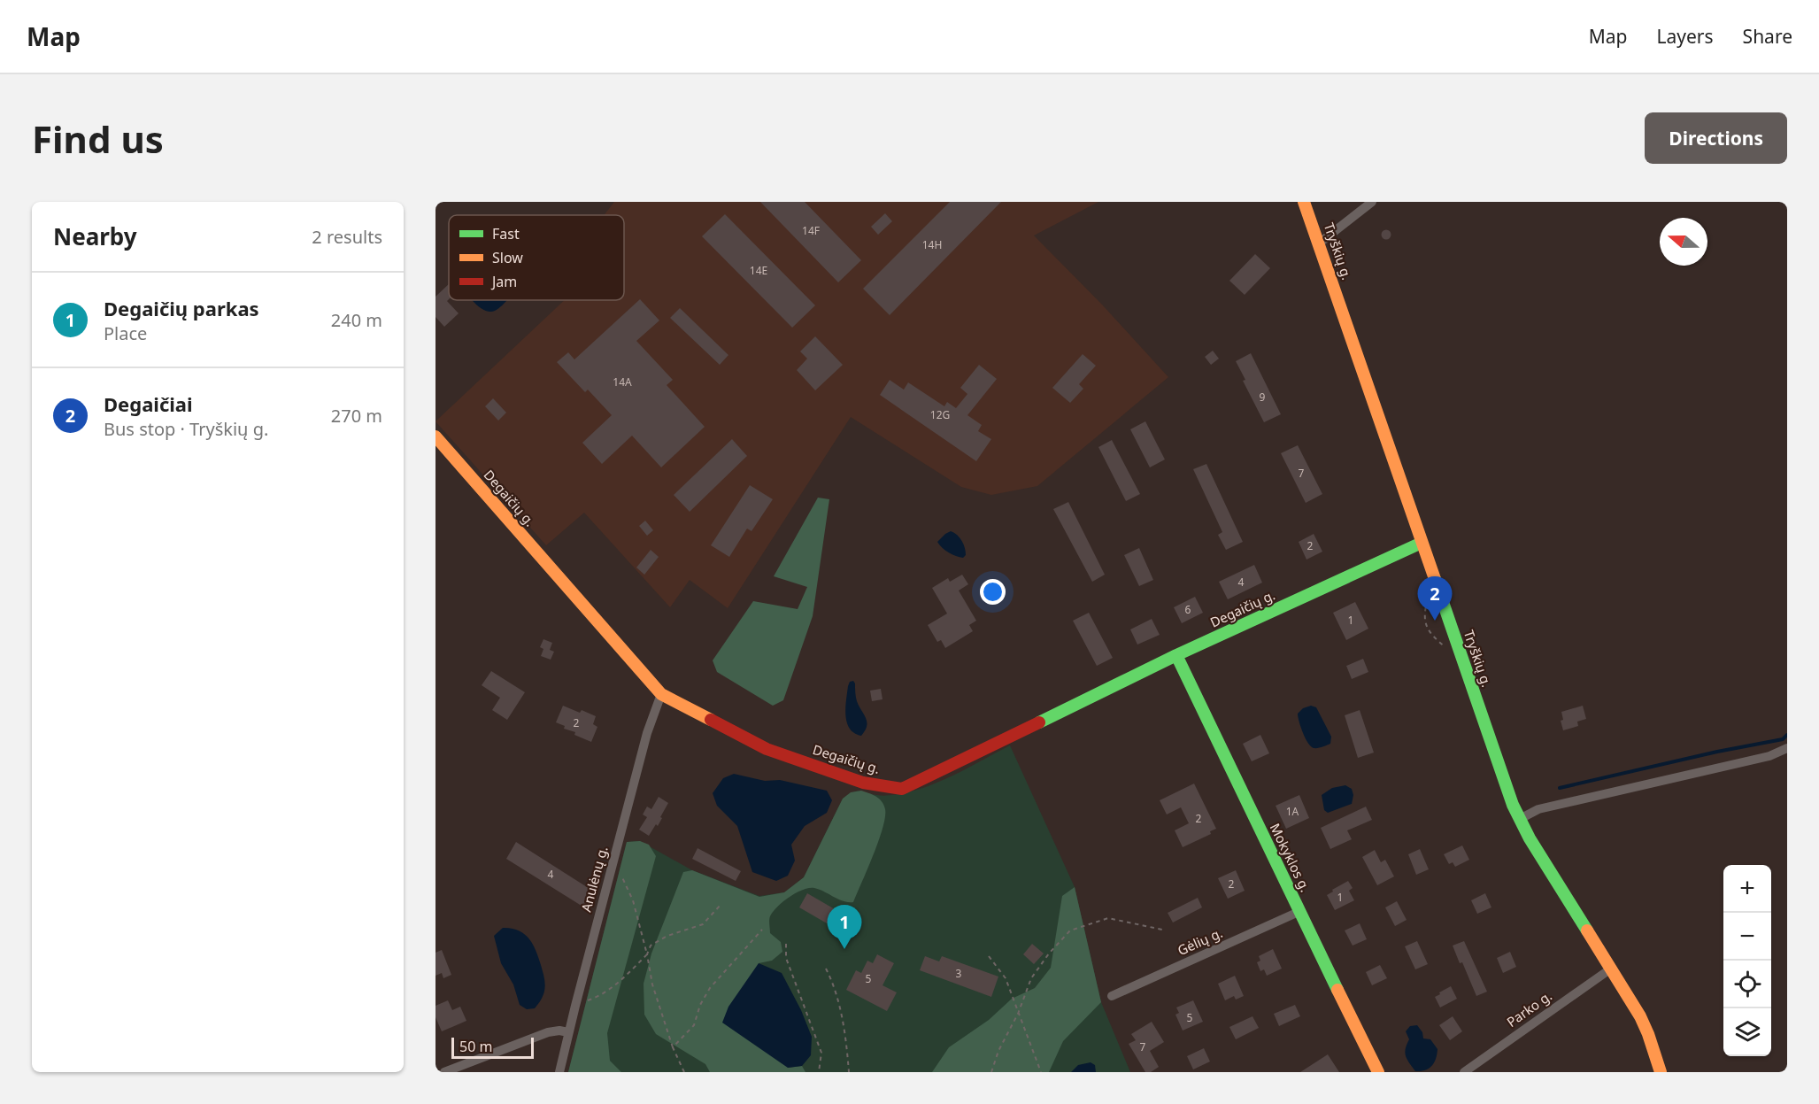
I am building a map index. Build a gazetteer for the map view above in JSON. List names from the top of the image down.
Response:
{
  "streets": {
    "street": [
      "Tryškių g.",
      "Degaičių g.",
      "Mokyklos g.",
      "Anulėnų g.",
      "Gėlių g.",
      "Parko g."
    ]
  },
  "crossings": [
    ["Tryškių g.", "Degaičių g."],
    ["Tryškių g.", "Parko g."],
    ["Degaičių g.", "Mokyklos g."],
    ["Degaičių g.", "Anulėnų g."],
    ["Mokyklos g.", "Gėlių g."]
  ],
  "house_numbers": [
    "14F",
    "14H",
    "14E",
    "14A",
    "9",
    "12G",
    "7",
    "2",
    "4",
    "6",
    "1",
    "2",
    "1A",
    "2",
    "4",
    "2",
    "1",
    "3",
    "5",
    "5",
    "7"
  ],
  "legend": ["Fast", "Slow", "Jam"],
  "scale_bar": "50 m",
  "north": "left",
  "page": {
    "header": "Map",
    "nav": ["Map", "Layers", "Share"],
    "buttons": "Directions",
    "title": "Find us",
    "heading": ["Nearby", "2 results"],
    "list": [
      {
        "mark": "1",
        "name": "Degaičių parkas",
        "note": "Place",
        "value": "240 m"
      },
      {
        "mark": "2",
        "name": "Degaičiai",
        "note": "Bus stop · Tryškių g.",
        "value": "270 m"
      }
    ],
    "pins": ["2", "1"],
    "map_buttons": ["+", "−"],
    "scale": "50 m"
  }
}
